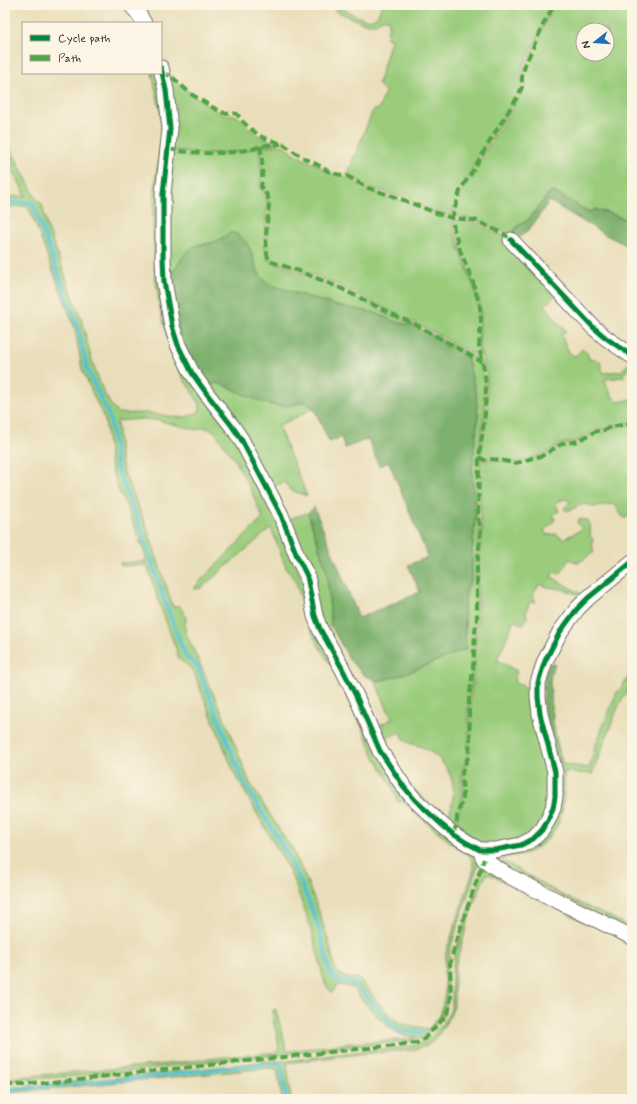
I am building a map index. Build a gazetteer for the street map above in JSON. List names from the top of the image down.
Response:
{
  "legend": ["Cycle path", "Path"],
  "north": "left"
}
